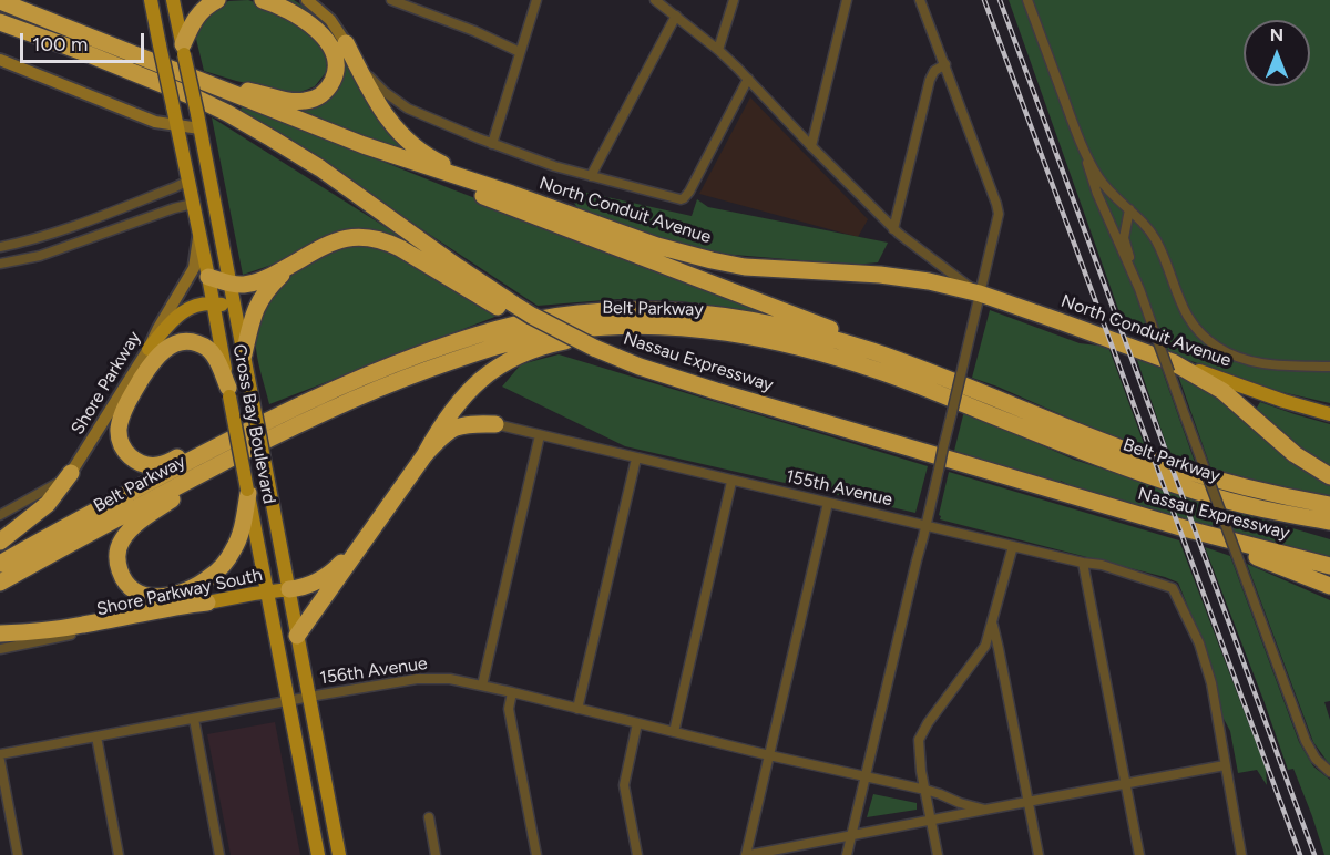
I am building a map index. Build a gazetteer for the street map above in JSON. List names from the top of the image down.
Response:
{
  "streets": {
    "highway": ["North Conduit Avenue", "Belt Parkway", "Nassau Expressway"],
    "main road": ["Cross Bay Boulevard", "Shore Parkway South"],
    "street": ["Shore Parkway", "155th Avenue", "156th Avenue"]
  },
  "crossings": [
    ["Shore Parkway", "Cross Bay Boulevard"],
    ["Cross Bay Boulevard", "Shore Parkway South"],
    ["Cross Bay Boulevard", "156th Avenue"]
  ],
  "scale_bar": "100 m",
  "north": "top"
}
